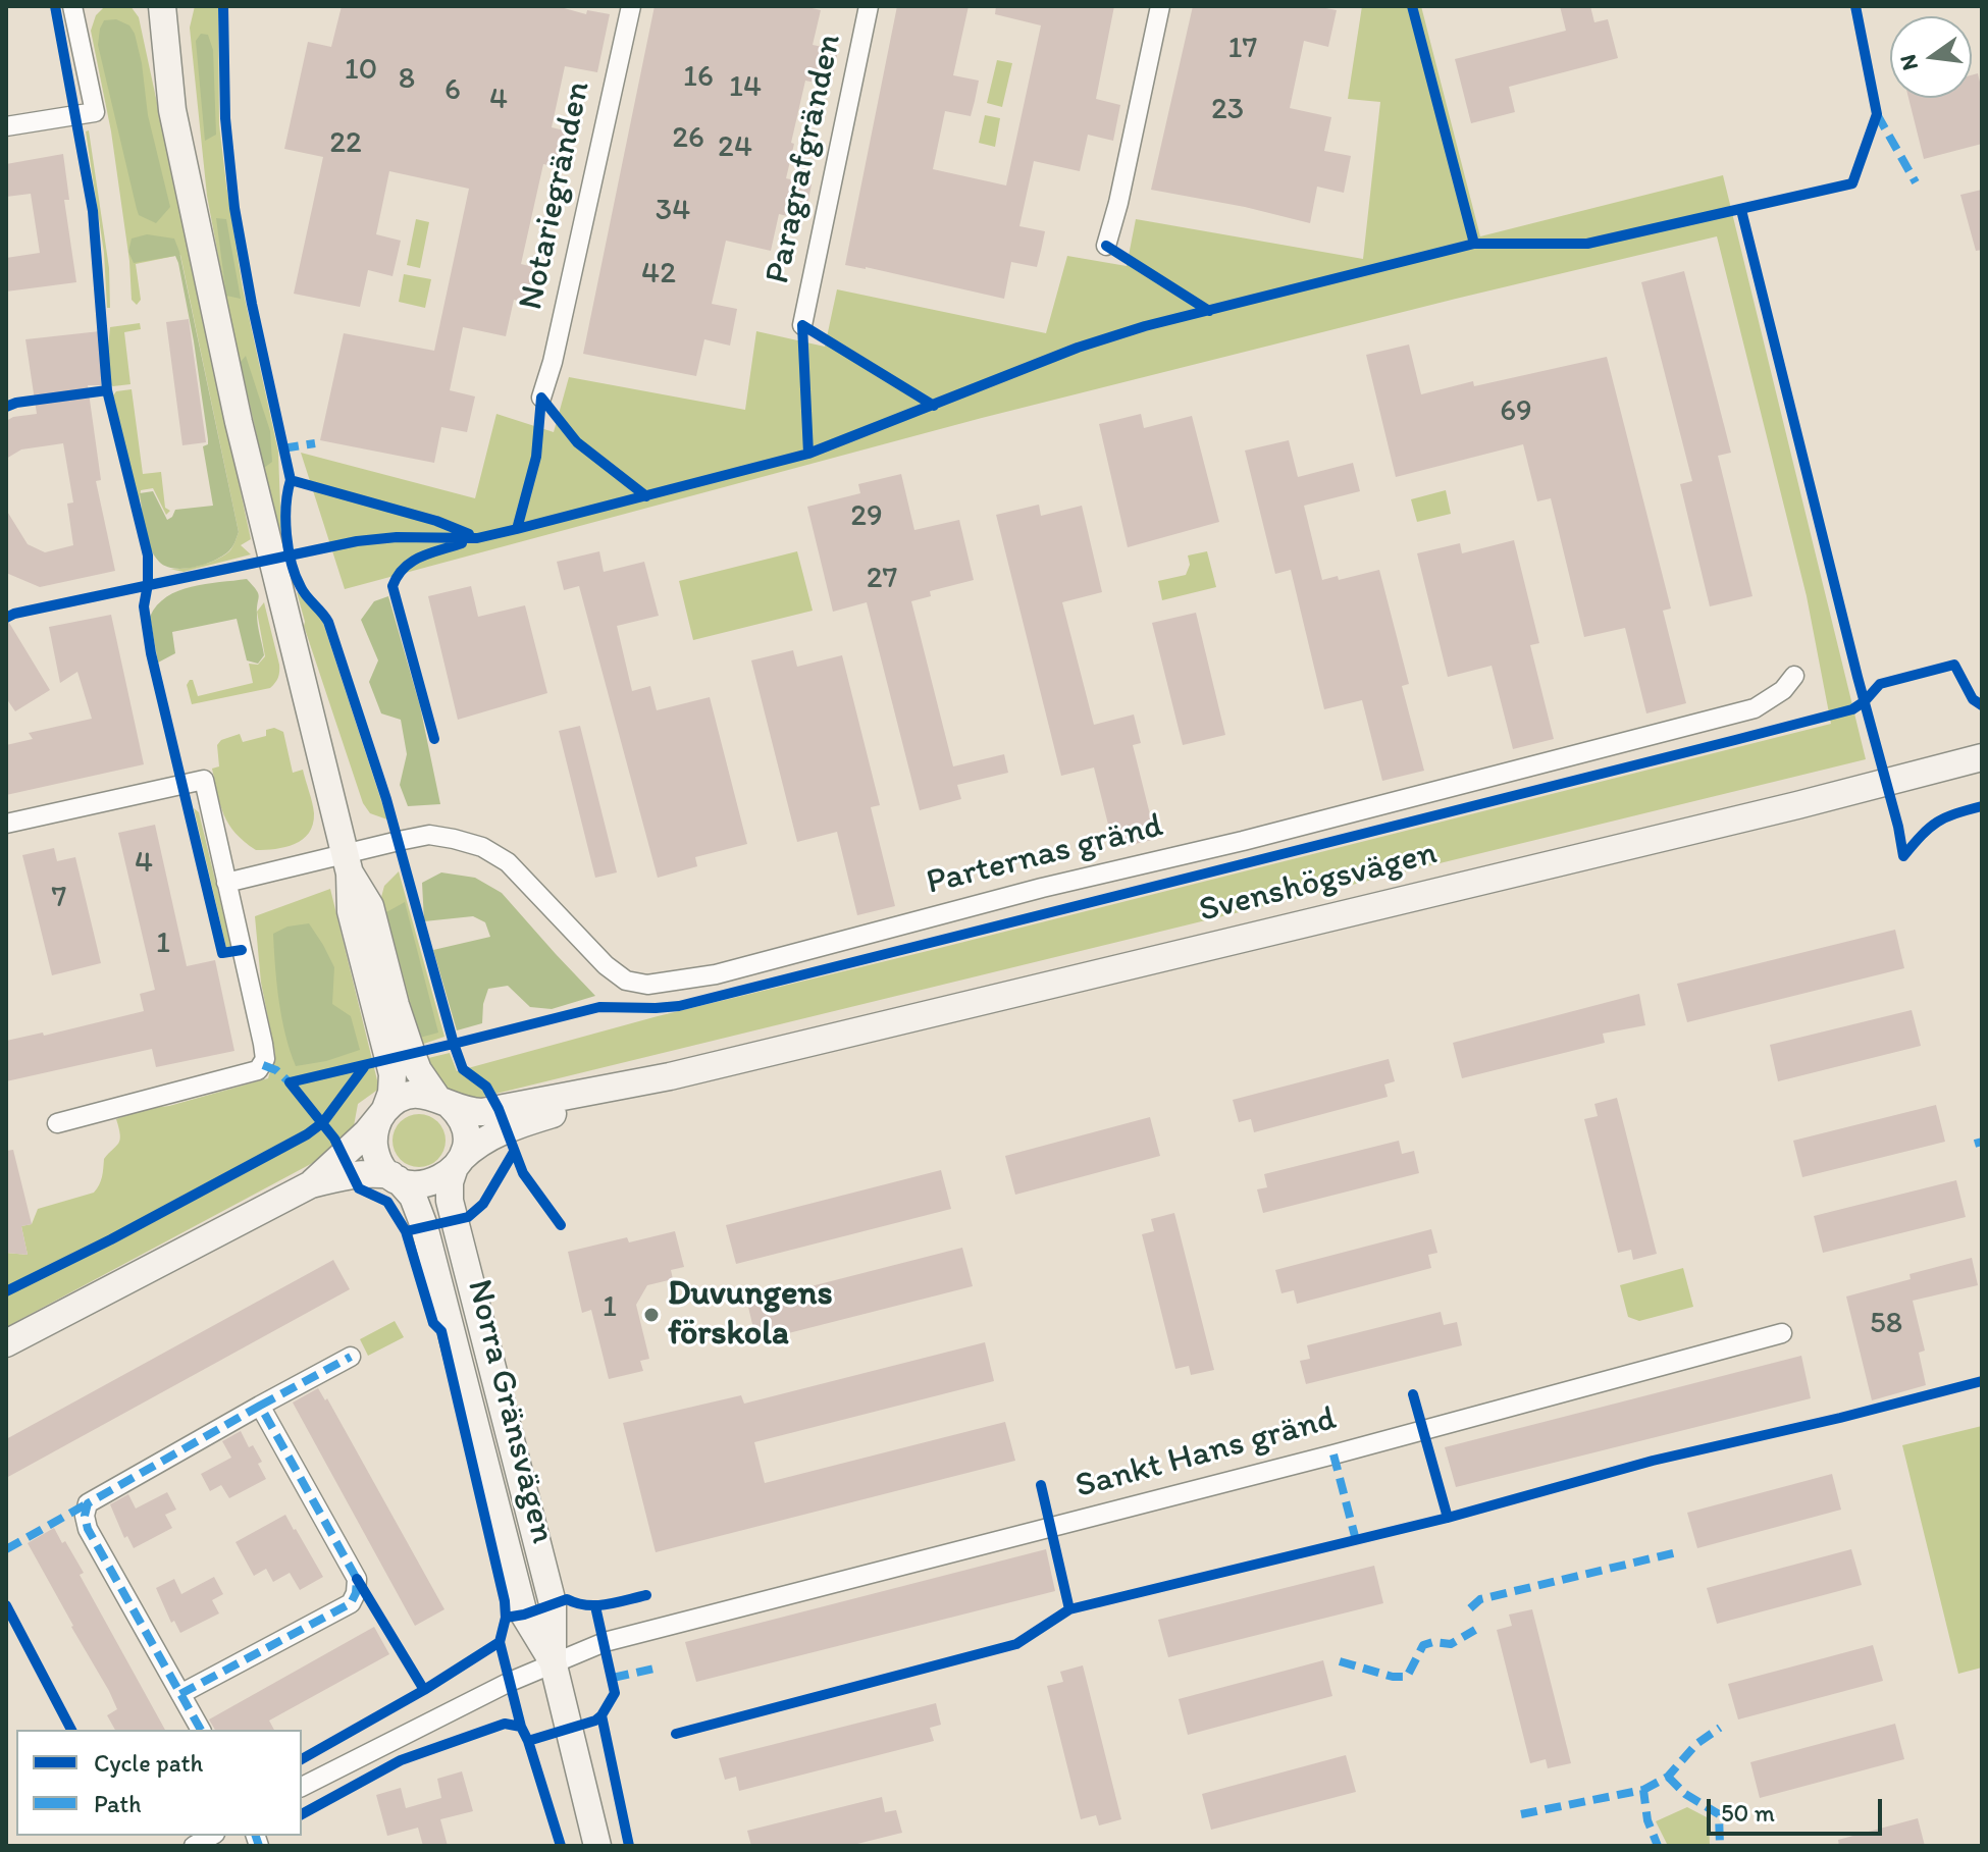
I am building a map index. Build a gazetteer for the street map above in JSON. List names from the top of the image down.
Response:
{
  "streets": {
    "main road": ["Svenshögsvägen", "Norra Gränsvägen"],
    "street": [
      "Paragrafgränden",
      "Notariegränden",
      "Parternas gränd",
      "Sankt Hans gränd"
    ]
  },
  "crossings": [
    ["Svenshögsvägen", "Norra Gränsvägen"],
    ["Norra Gränsvägen", "Sankt Hans gränd"]
  ],
  "places": ["Duvungens förskola"],
  "house_numbers": [
    "17",
    "10",
    "16",
    "8",
    "14",
    "6",
    "4",
    "23",
    "26",
    "22",
    "24",
    "34",
    "42",
    "69",
    "29",
    "27",
    "4",
    "7",
    "1",
    "1",
    "58"
  ],
  "legend": ["Cycle path", "Path"],
  "scale_bar": "50 m",
  "north": "left"
}
